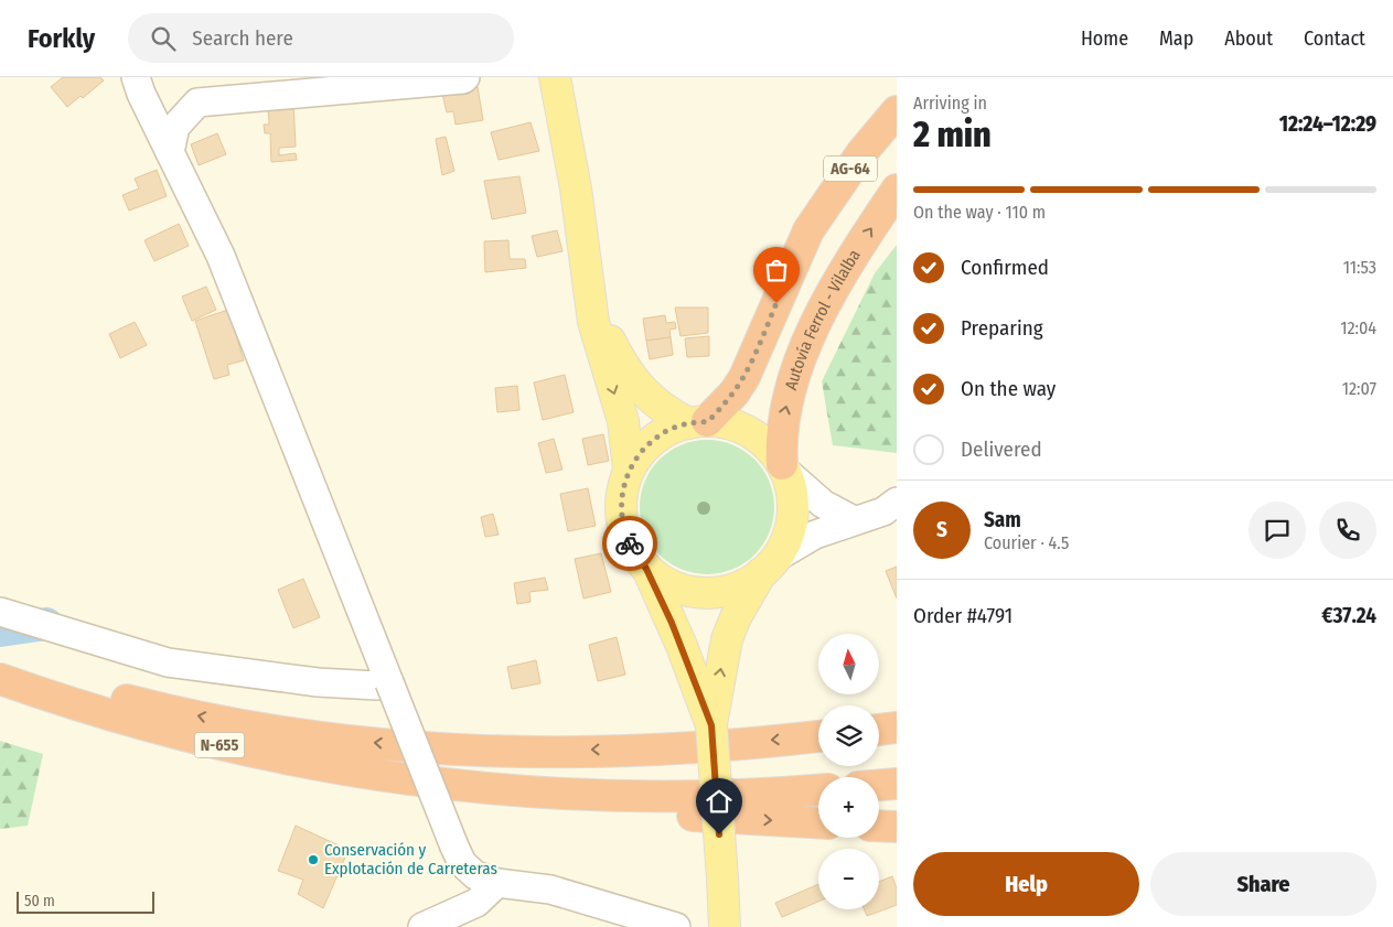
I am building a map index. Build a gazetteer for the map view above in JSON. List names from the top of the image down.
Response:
{
  "streets": {
    "highway": ["AG-64", "Autovía Ferrol - Vilalba", "N-655"]
  },
  "crossings": [
    ["AG-64", "Autovía Ferrol - Vilalba"]
  ],
  "places": ["Conservación y Explotación de Carreteras"],
  "scale_bar": "50 m",
  "north": "top",
  "page": {
    "header": "Forkly",
    "search": "Search here",
    "nav": [
      "Home",
      "Map",
      "About",
      "Contact"
    ],
    "heading": ["2 min", "Arriving in", "12:24–12:29"],
    "panel": [
      "Sam",
      "Courier · 4.5",
      "Order #4791",
      "€37.24"
    ],
    "bar": "On the way · 110 m",
    "list": [
      ["Confirmed", "11:53"],
      ["Preparing", "12:04"],
      ["On the way", "12:07"],
      "Delivered"
    ],
    "round": "S",
    "map_buttons": ["+", "−"],
    "buttons": ["Help", "Share"],
    "scale": "50 m"
  }
}
